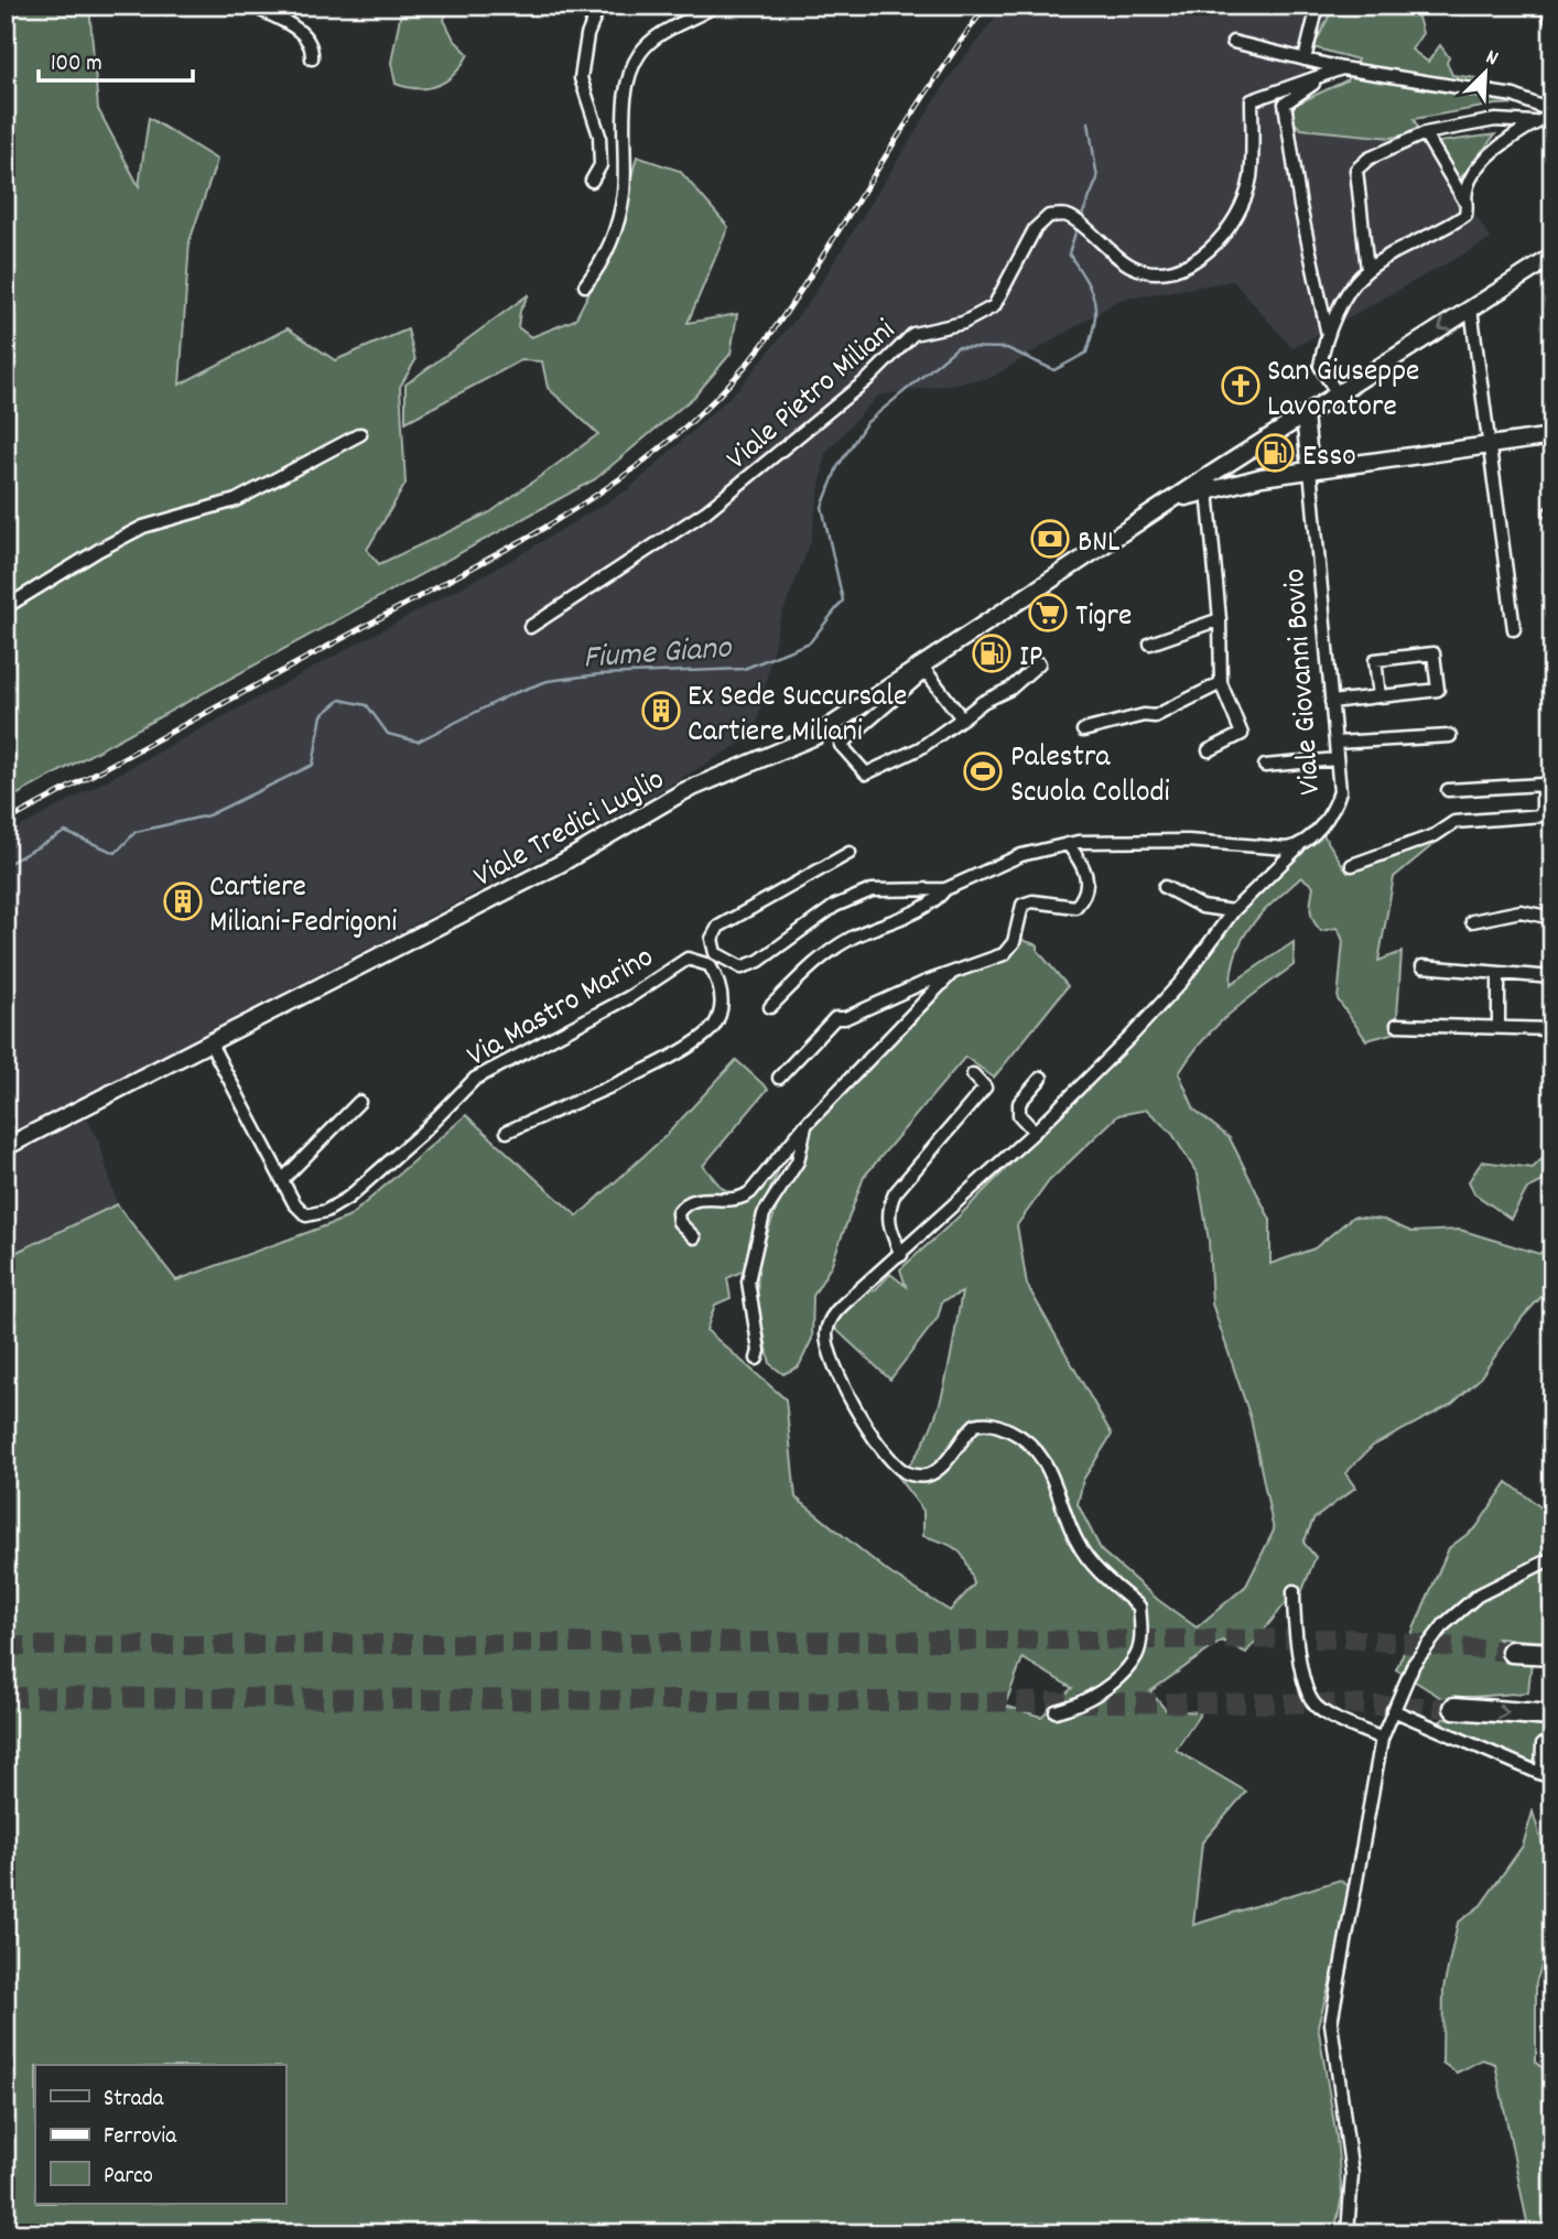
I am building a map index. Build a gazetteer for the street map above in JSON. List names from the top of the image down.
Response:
{
  "streets": {
    "main road": ["Viale Giovanni Bovio", "Viale Tredici Luglio"],
    "street": ["Viale Pietro Miliani", "Via Mastro Marino"]
  },
  "crossings": [
    ["Viale Tredici Luglio", "Via Mastro Marino"]
  ],
  "water": ["Fiume Giano"],
  "places": {
    "church": ["San Giuseppe Lavoratore"],
    "fuel station": ["Esso", "IP"],
    "bank": ["BNL"],
    "supermarket": ["Tigre"],
    "building": ["Ex Sede Succursale Cartiere Miliani", "Cartiere Miliani-Fedrigoni"],
    "sports": ["Palestra Scuola Collodi"]
  },
  "legend": ["Strada", "Ferrovia", "Parco"],
  "scale_bar": "100 m",
  "north": "top right"
}
